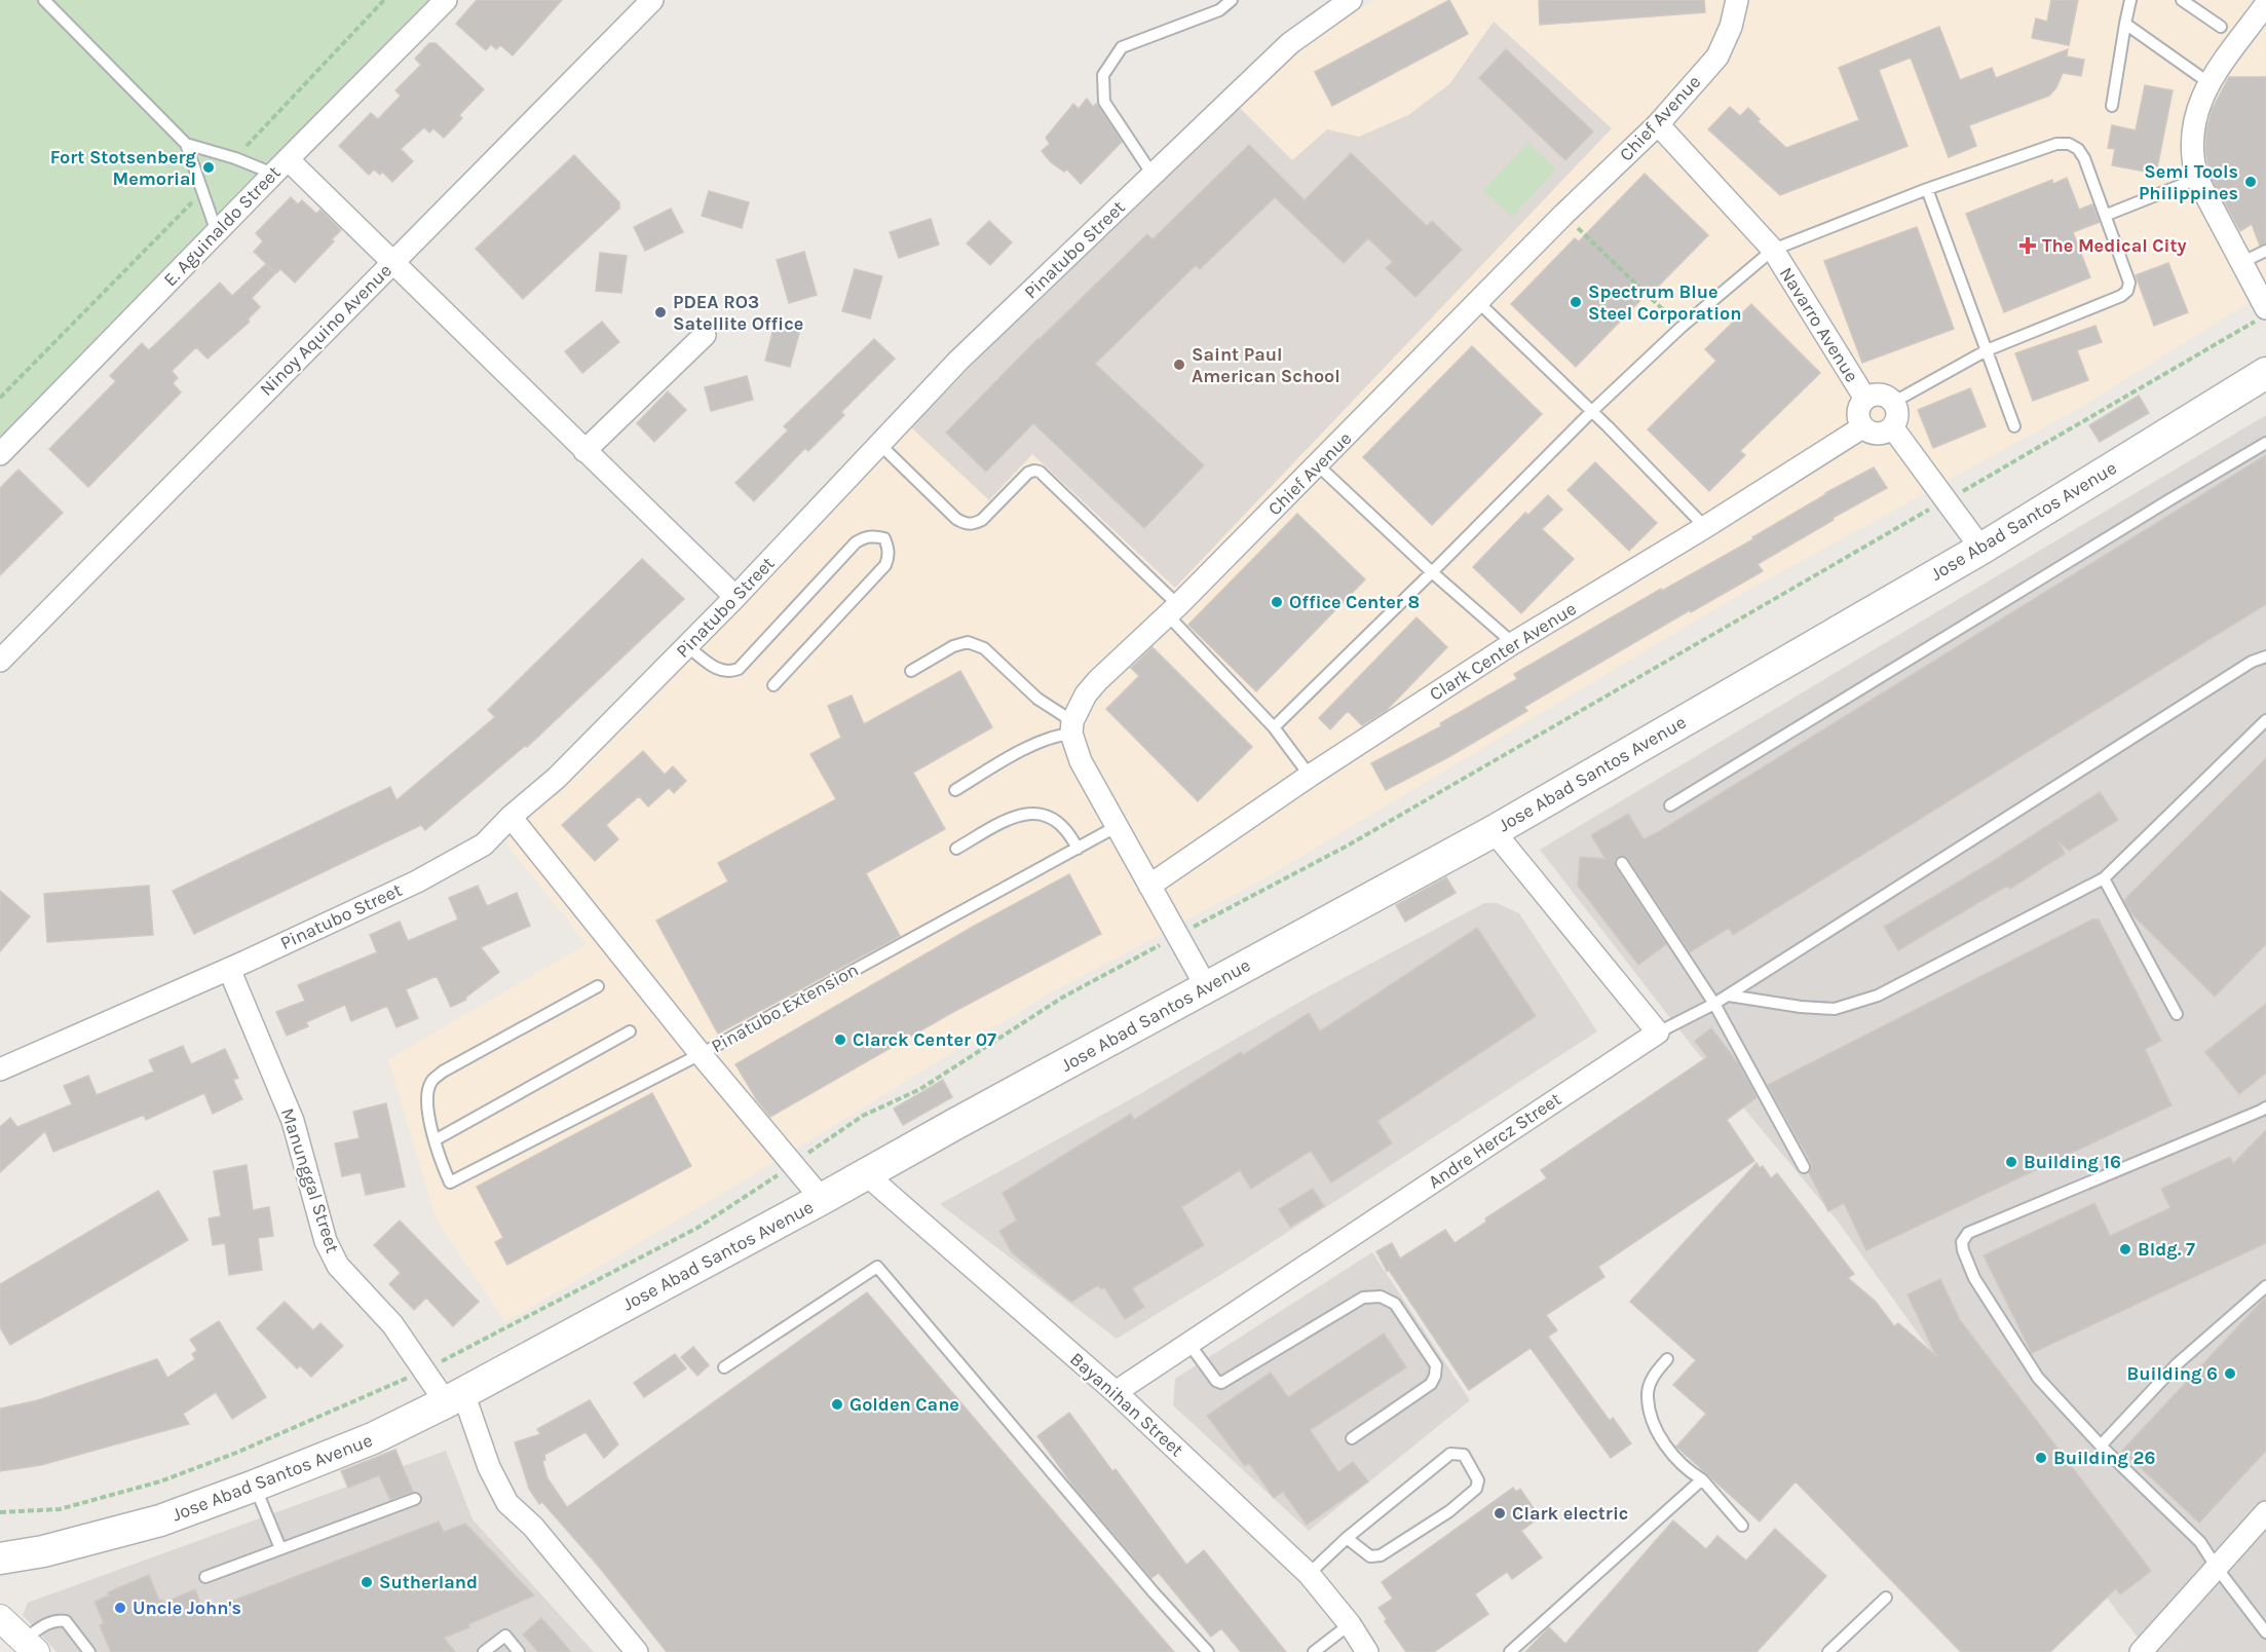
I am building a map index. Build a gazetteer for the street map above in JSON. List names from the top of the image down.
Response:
{
  "streets": {
    "main road": ["Jose Abad Santos Avenue"],
    "street": [
      "Chief Avenue",
      "E. Aguinaldo Street",
      "Pinatubo Street",
      "Navarro Avenue",
      "Ninoy Aquino Avenue",
      "Clark Center Avenue",
      "Andre Hercz Street",
      "Manunggal Street",
      "Bayanihan Street"
    ],
    "lane": ["Pinatubo Extension"]
  },
  "crossings": [
    ["Chief Avenue", "Navarro Avenue"],
    ["Pinatubo Street", "Manunggal Street"],
    ["Navarro Avenue", "Clark Center Avenue"],
    ["Jose Abad Santos Avenue", "Manunggal Street"],
    ["Jose Abad Santos Avenue", "Bayanihan Street"],
    ["Andre Hercz Street", "Bayanihan Street"]
  ],
  "places": {
    "other": [
      "Fort Stotsenberg Memorial",
      "Semi Tools Philippines",
      "Spectrum Blue Steel Corporation",
      "PDEA RO3 Satellite Office",
      "Saint Paul American School",
      "Office Center 8",
      "Clarck Center 07",
      "Building 16",
      "Bldg. 7",
      "Building 6",
      "Golden Cane",
      "Building 26",
      "Clark electric",
      "Sutherland",
      "Uncle John's"
    ],
    "health": ["The Medical City"]
  }
}
